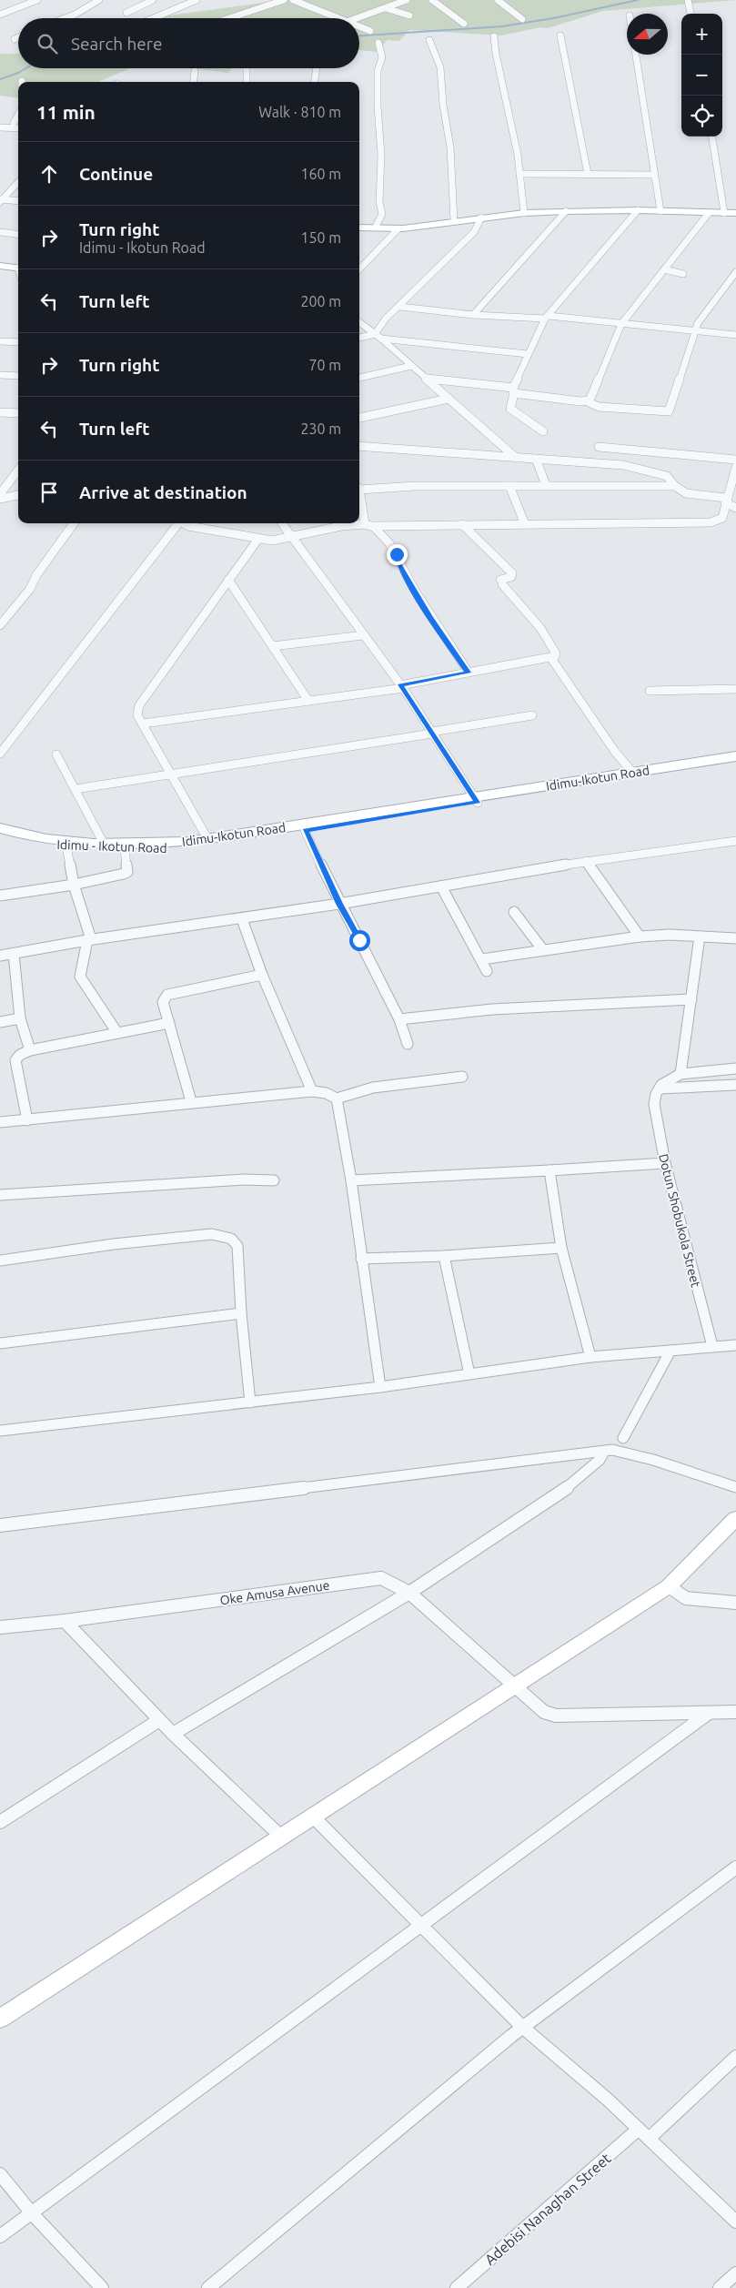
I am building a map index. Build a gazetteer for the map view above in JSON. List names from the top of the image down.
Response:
{
  "streets": {
    "main road": ["Idimu-Ikotun Road", "Idimu - Ikotun Road"],
    "street": ["Dotun Shobukola Street", "Oke Amusa Avenue", "Adebisi Nanaghan Street"]
  },
  "crossings": [
    ["Idimu-Ikotun Road", "Idimu - Ikotun Road"]
  ],
  "north": "left",
  "page": {
    "map_buttons": ["+", "−"],
    "search": "Search here",
    "heading": ["11 min", "Walk · 810 m"],
    "list": [
      ["Continue", "160 m"],
      ["Turn right", "Idimu - Ikotun Road", "150 m"],
      ["Turn left", "200 m"],
      ["Turn right", "70 m"],
      ["Turn left", "230 m"],
      "Arrive at destination"
    ]
  }
}
